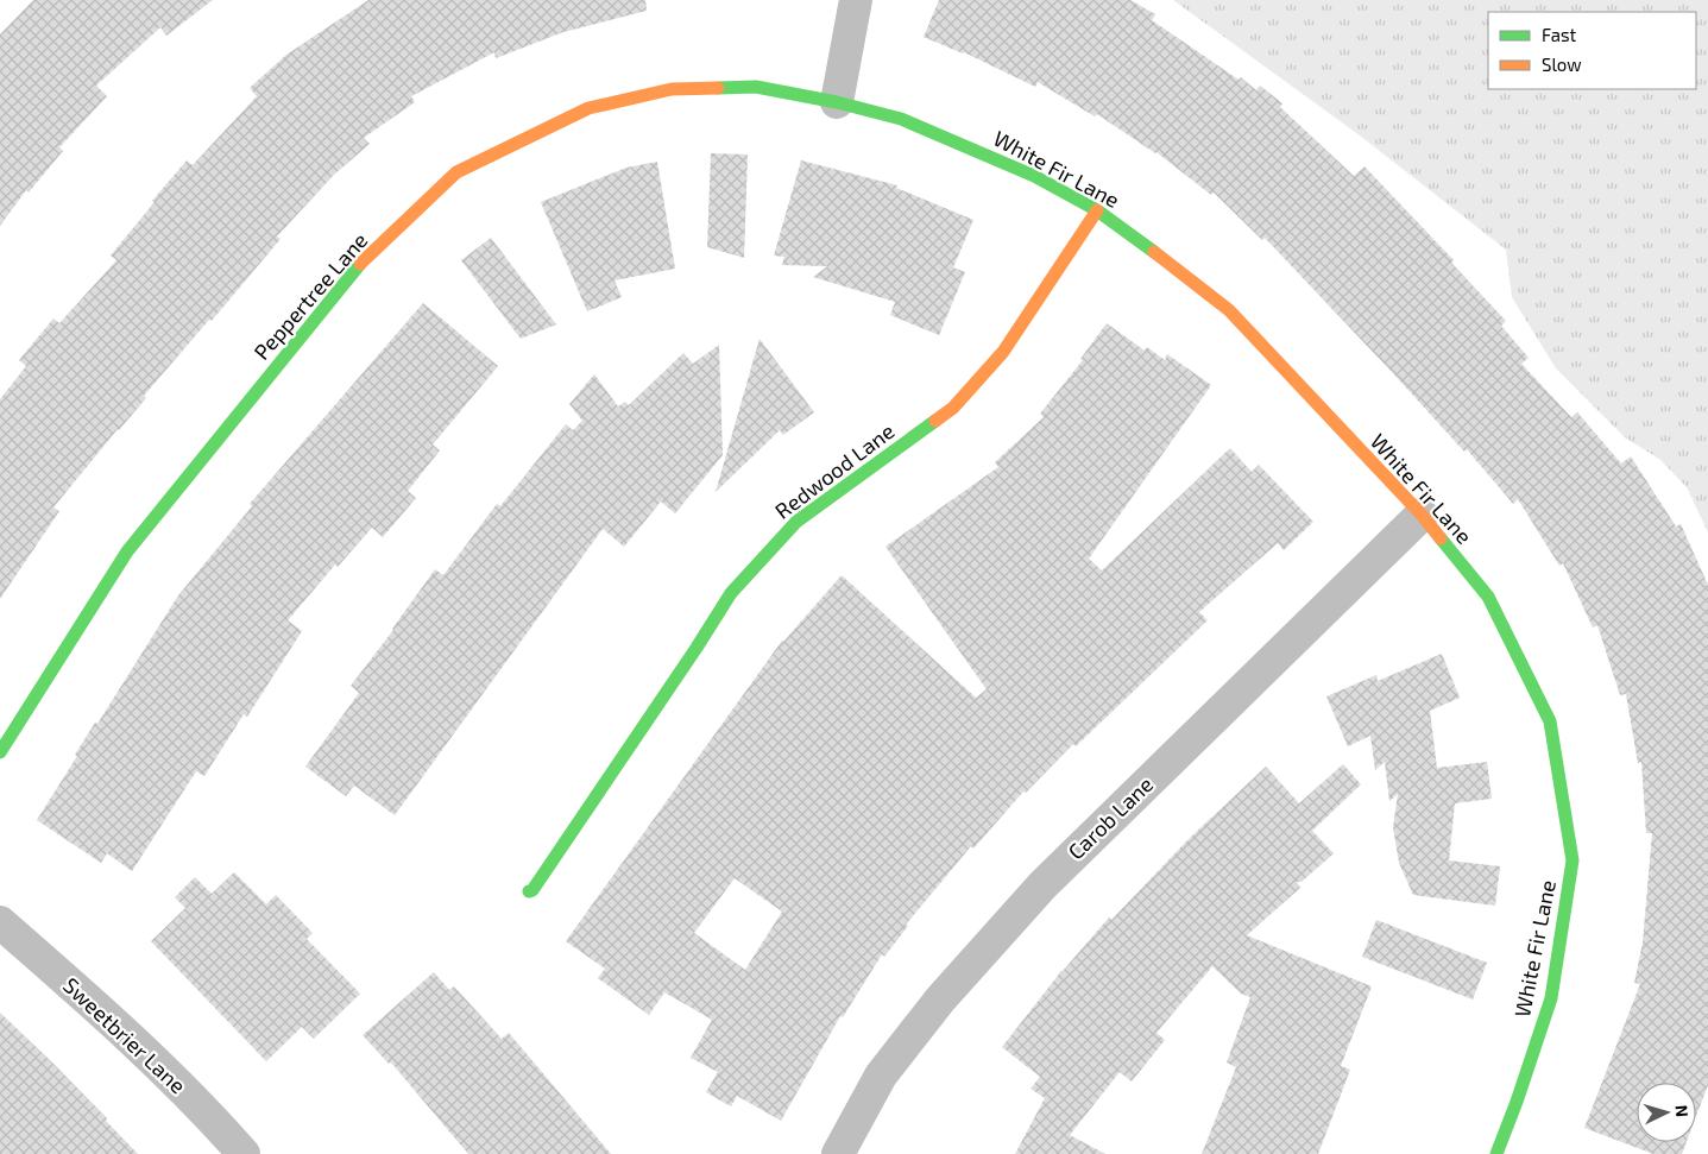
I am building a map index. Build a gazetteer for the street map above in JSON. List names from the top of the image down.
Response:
{
  "streets": {
    "street": [
      "White Fir Lane",
      "Peppertree Lane",
      "Redwood Lane",
      "Carob Lane",
      "Sweetbrier Lane"
    ]
  },
  "crossings": [
    ["White Fir Lane", "Peppertree Lane"],
    ["White Fir Lane", "Redwood Lane"],
    ["White Fir Lane", "Carob Lane"]
  ],
  "legend": ["Fast", "Slow"],
  "north": "right"
}
